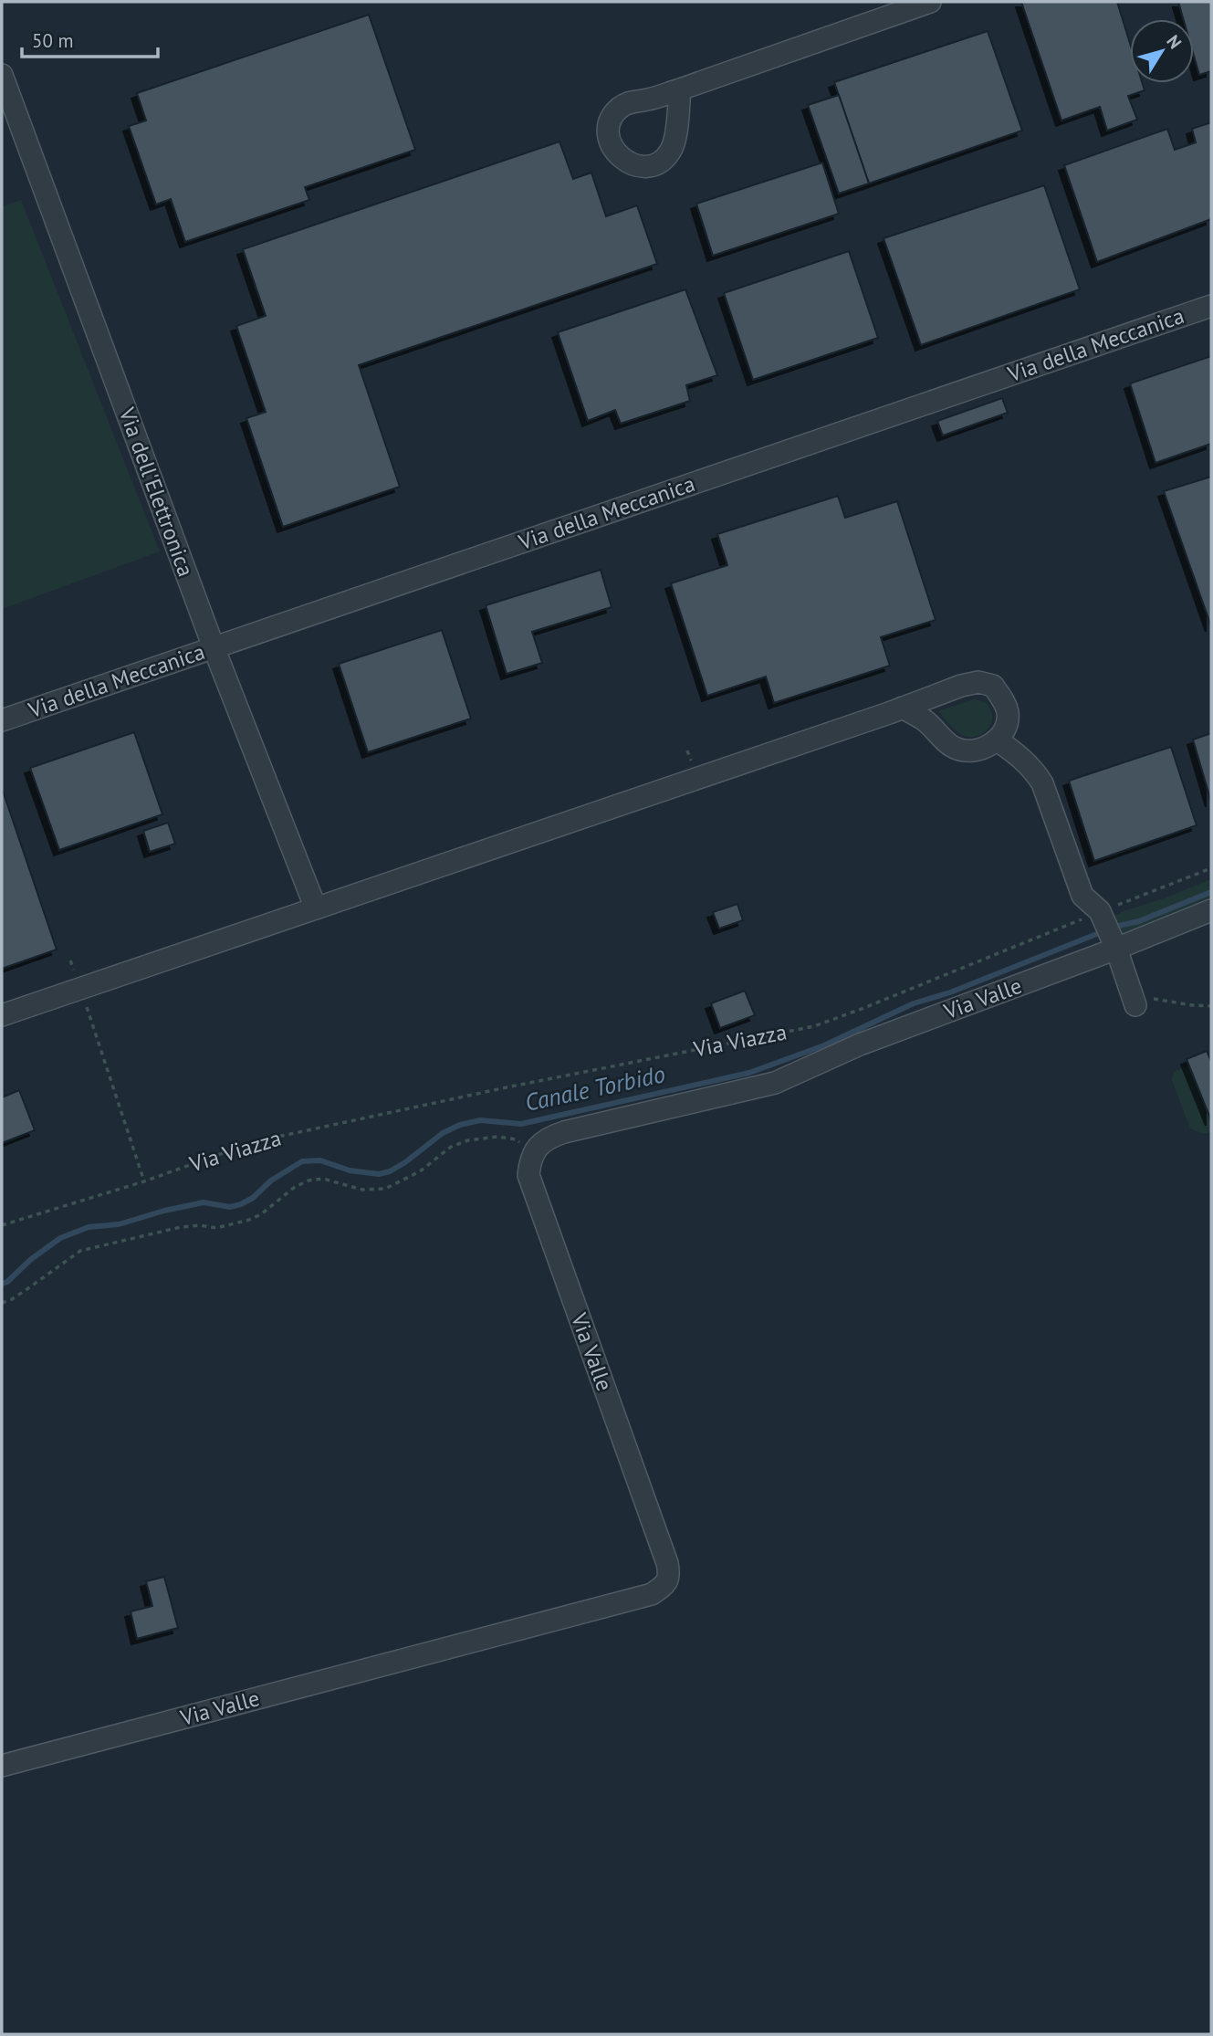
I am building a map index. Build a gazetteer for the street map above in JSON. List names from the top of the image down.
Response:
{
  "streets": {
    "street": ["Via della Meccanica", "Via dell'Elettronica", "Via Valle"],
    "path": ["Via Viazza"]
  },
  "crossings": [
    ["Via della Meccanica", "Via dell'Elettronica"]
  ],
  "water": ["Canale Torbido"],
  "scale_bar": "50 m",
  "north": "top right"
}
